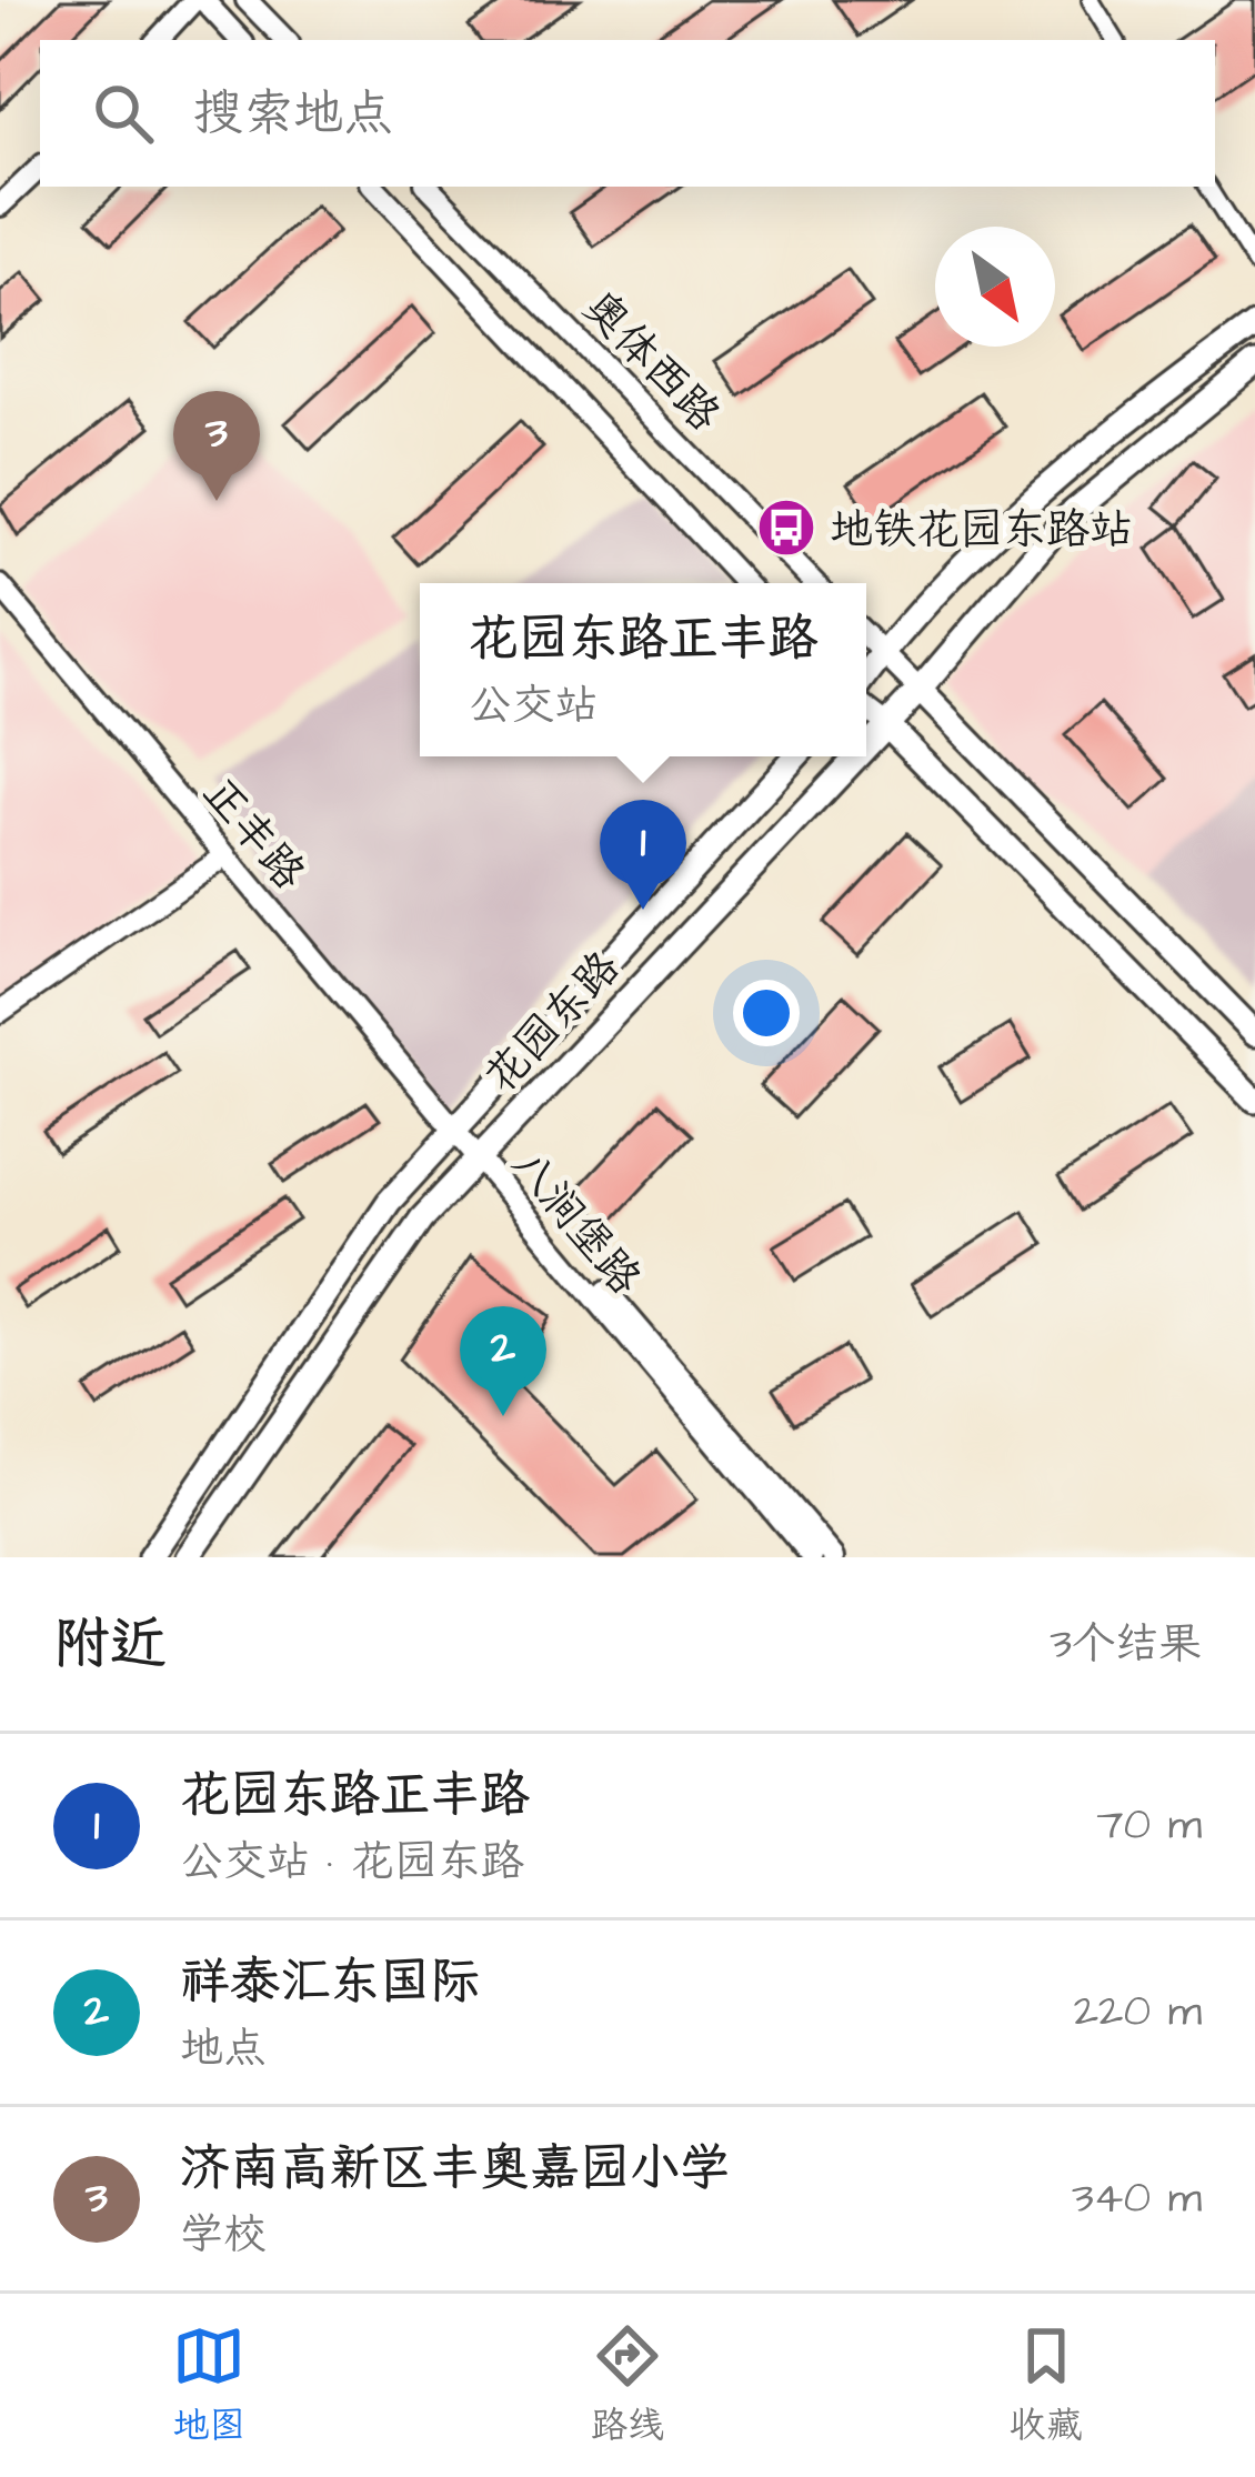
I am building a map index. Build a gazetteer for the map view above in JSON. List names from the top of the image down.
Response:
{
  "streets": {
    "main road": ["花园东路"],
    "street": ["奥体西路", "正丰路", "八涧堡路"]
  },
  "crossings": [
    ["正丰路", "花园东路"],
    ["正丰路", "八涧堡路"],
    ["花园东路", "八涧堡路"]
  ],
  "places": {
    "bus stop": ["地铁花园东路站"]
  },
  "north": "bottom right",
  "page": {
    "search": "搜索地点",
    "pins": ["3", "1", "2"],
    "popup": ["花园东路正丰路", "公交站"],
    "heading": ["附近", "3个结果"],
    "list": [
      {
        "mark": "1",
        "name": "花园东路正丰路",
        "note": "公交站 · 花园东路",
        "value": "70 m"
      },
      {
        "mark": "2",
        "name": "祥泰汇东国际",
        "note": "地点",
        "value": "220 m"
      },
      {
        "mark": "3",
        "name": "济南高新区丰奥嘉园小学",
        "note": "学校",
        "value": "340 m"
      }
    ],
    "nav": ["地图", "路线", "收藏"]
  }
}
